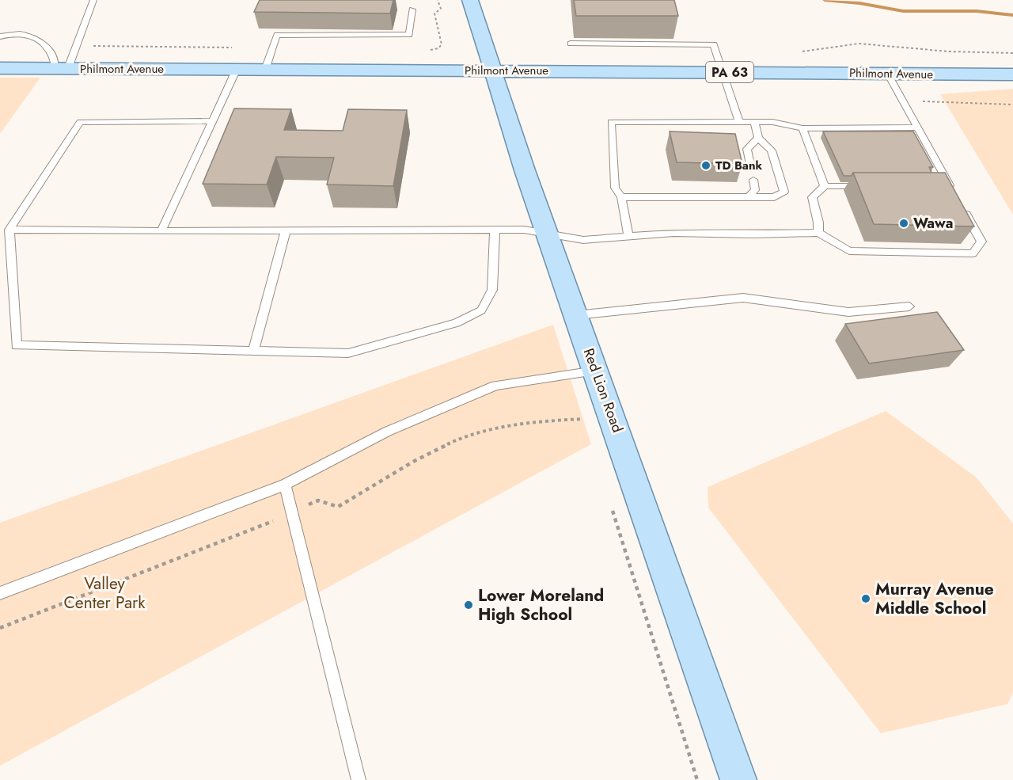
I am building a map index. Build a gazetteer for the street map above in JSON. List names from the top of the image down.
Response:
{
  "streets": {
    "main road": ["Philmont Avenue", "PA 63", "Red Lion Road"]
  },
  "crossings": [
    ["Philmont Avenue", "Red Lion Road"]
  ],
  "parks": ["Valley Center Park"],
  "places": [
    "TD Bank",
    "Wawa",
    "Murray Avenue Middle School",
    "Lower Moreland High School"
  ]
}
